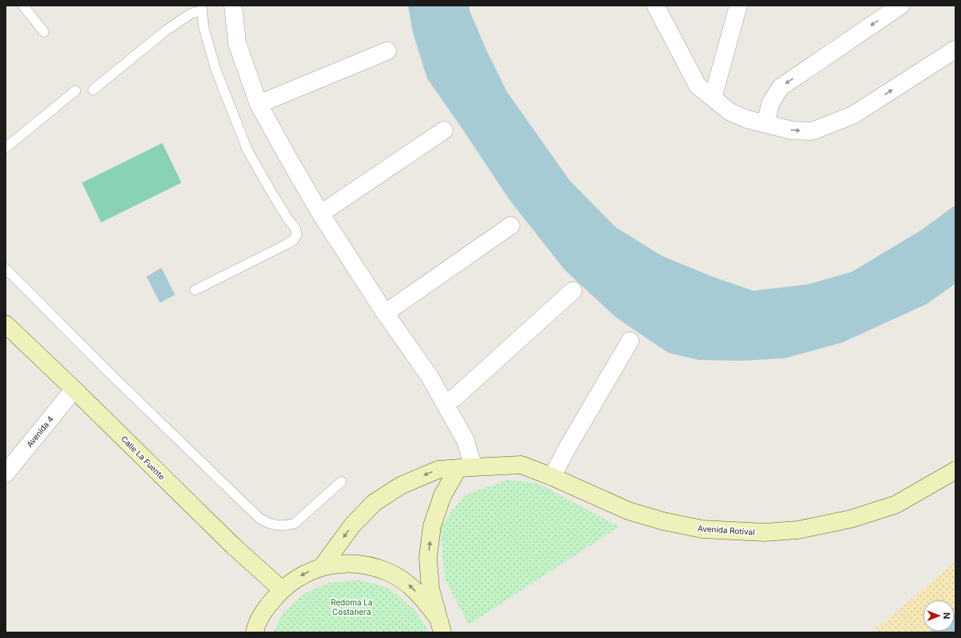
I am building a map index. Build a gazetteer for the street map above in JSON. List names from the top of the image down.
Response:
{
  "streets": {
    "main road": ["Calle La Fuente", "Avenida Rotival"],
    "street": ["Avenida 4"]
  },
  "crossings": [
    ["Avenida 4", "Calle La Fuente"]
  ],
  "parks": ["Redoma La Costanera"],
  "north": "right"
}
